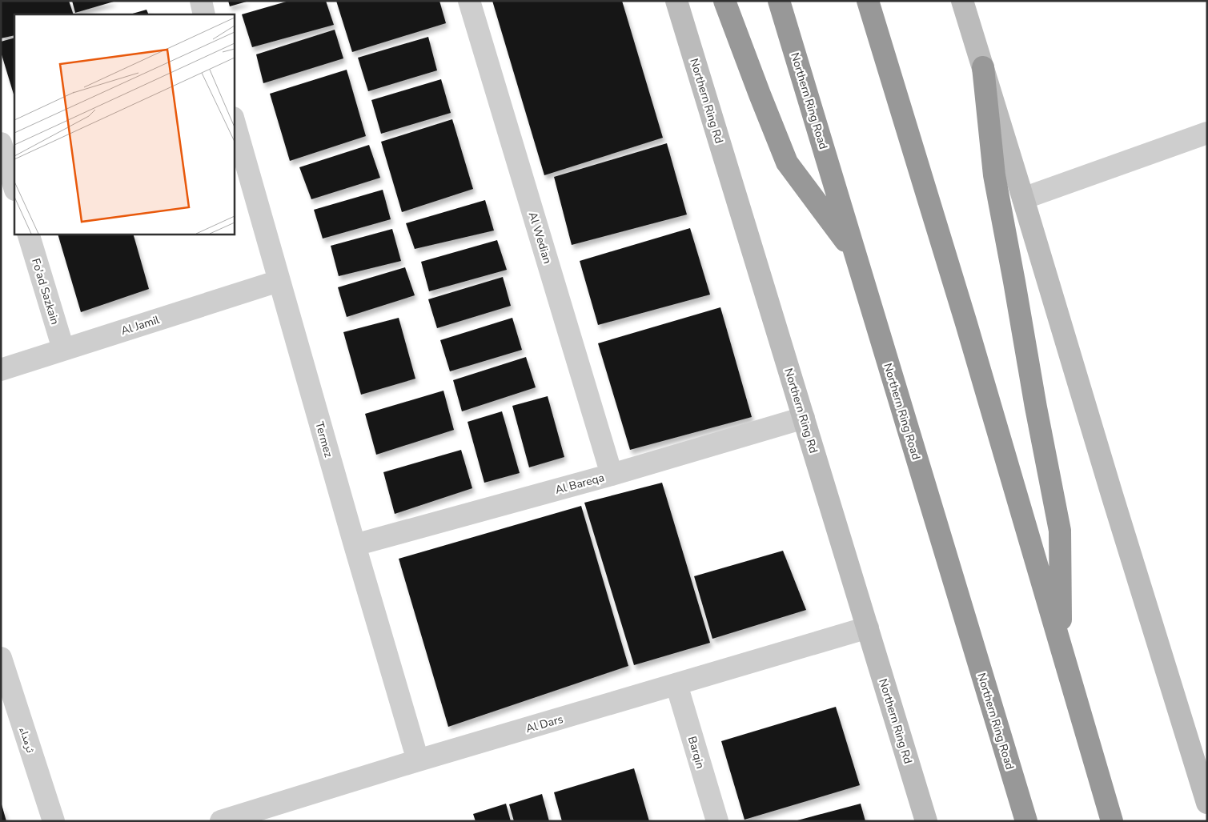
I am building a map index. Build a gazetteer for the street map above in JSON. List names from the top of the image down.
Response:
{
  "streets": {
    "highway": ["Northern Ring Road"],
    "street": [
      "Northern Ring Rd",
      "Al Wedian",
      "Fo'ad Sazkain",
      "Al Jamil",
      "Termez",
      "Al Bareqa",
      "Al Dars",
      "ثرمداء",
      "Barqin"
    ]
  },
  "crossings": [
    ["Northern Ring Rd", "Al Bareqa"],
    ["Northern Ring Rd", "Al Dars"],
    ["Al Wedian", "Al Bareqa"],
    ["Fo'ad Sazkain", "Al Jamil"],
    ["Al Jamil", "Termez"],
    ["Termez", "Al Bareqa"],
    ["Termez", "Al Dars"],
    ["Al Dars", "Barqin"]
  ]
}
